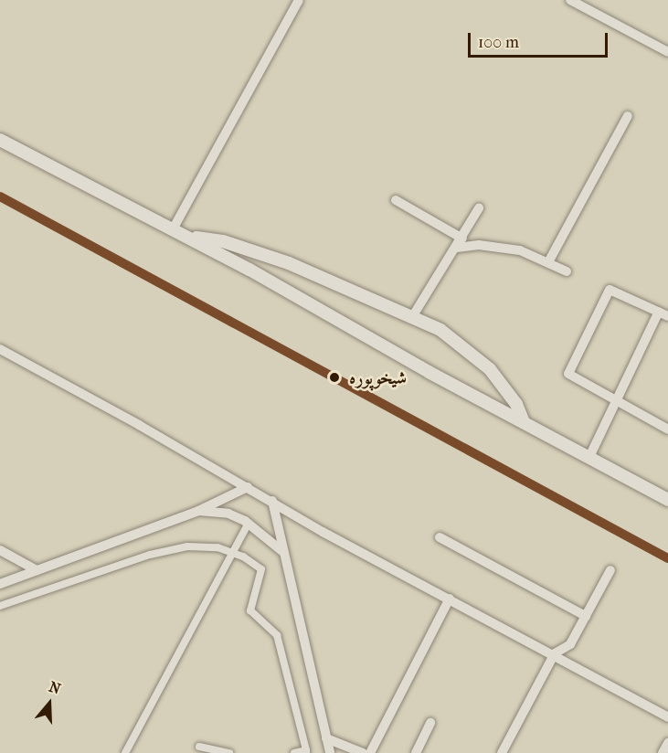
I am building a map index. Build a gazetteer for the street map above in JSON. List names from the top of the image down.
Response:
{
  "places": ["شیخوپورہ"],
  "scale_bar": "100 m",
  "north": "top"
}
